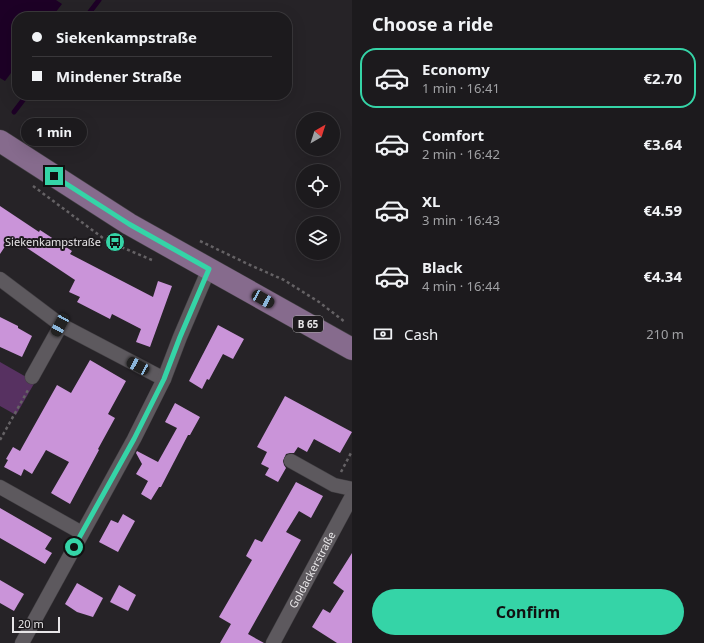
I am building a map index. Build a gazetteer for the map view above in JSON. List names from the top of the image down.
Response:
{
  "streets": {
    "main road": ["B 65"],
    "street": ["Goldackerstraße"]
  },
  "places": {
    "bus stop": ["Siekenkampstraße"]
  },
  "scale_bar": "20 m",
  "north": "top right",
  "page": {
    "heading": "Choose a ride",
    "banner": ["Siekenkampstraße", "Mindener Straße"],
    "list": [
      {
        "name": "Economy",
        "note": "1 min · 16:41",
        "value": "€2.70"
      },
      {
        "name": "Comfort",
        "note": "2 min · 16:42",
        "value": "€3.64"
      },
      {
        "name": "XL",
        "note": "3 min · 16:43",
        "value": "€4.59"
      },
      {
        "name": "Black",
        "note": "4 min · 16:44",
        "value": "€4.34"
      }
    ],
    "bubble": "1 min",
    "pay": ["Cash", "210 m"],
    "buttons": "Confirm",
    "scale": "20 m"
  }
}
